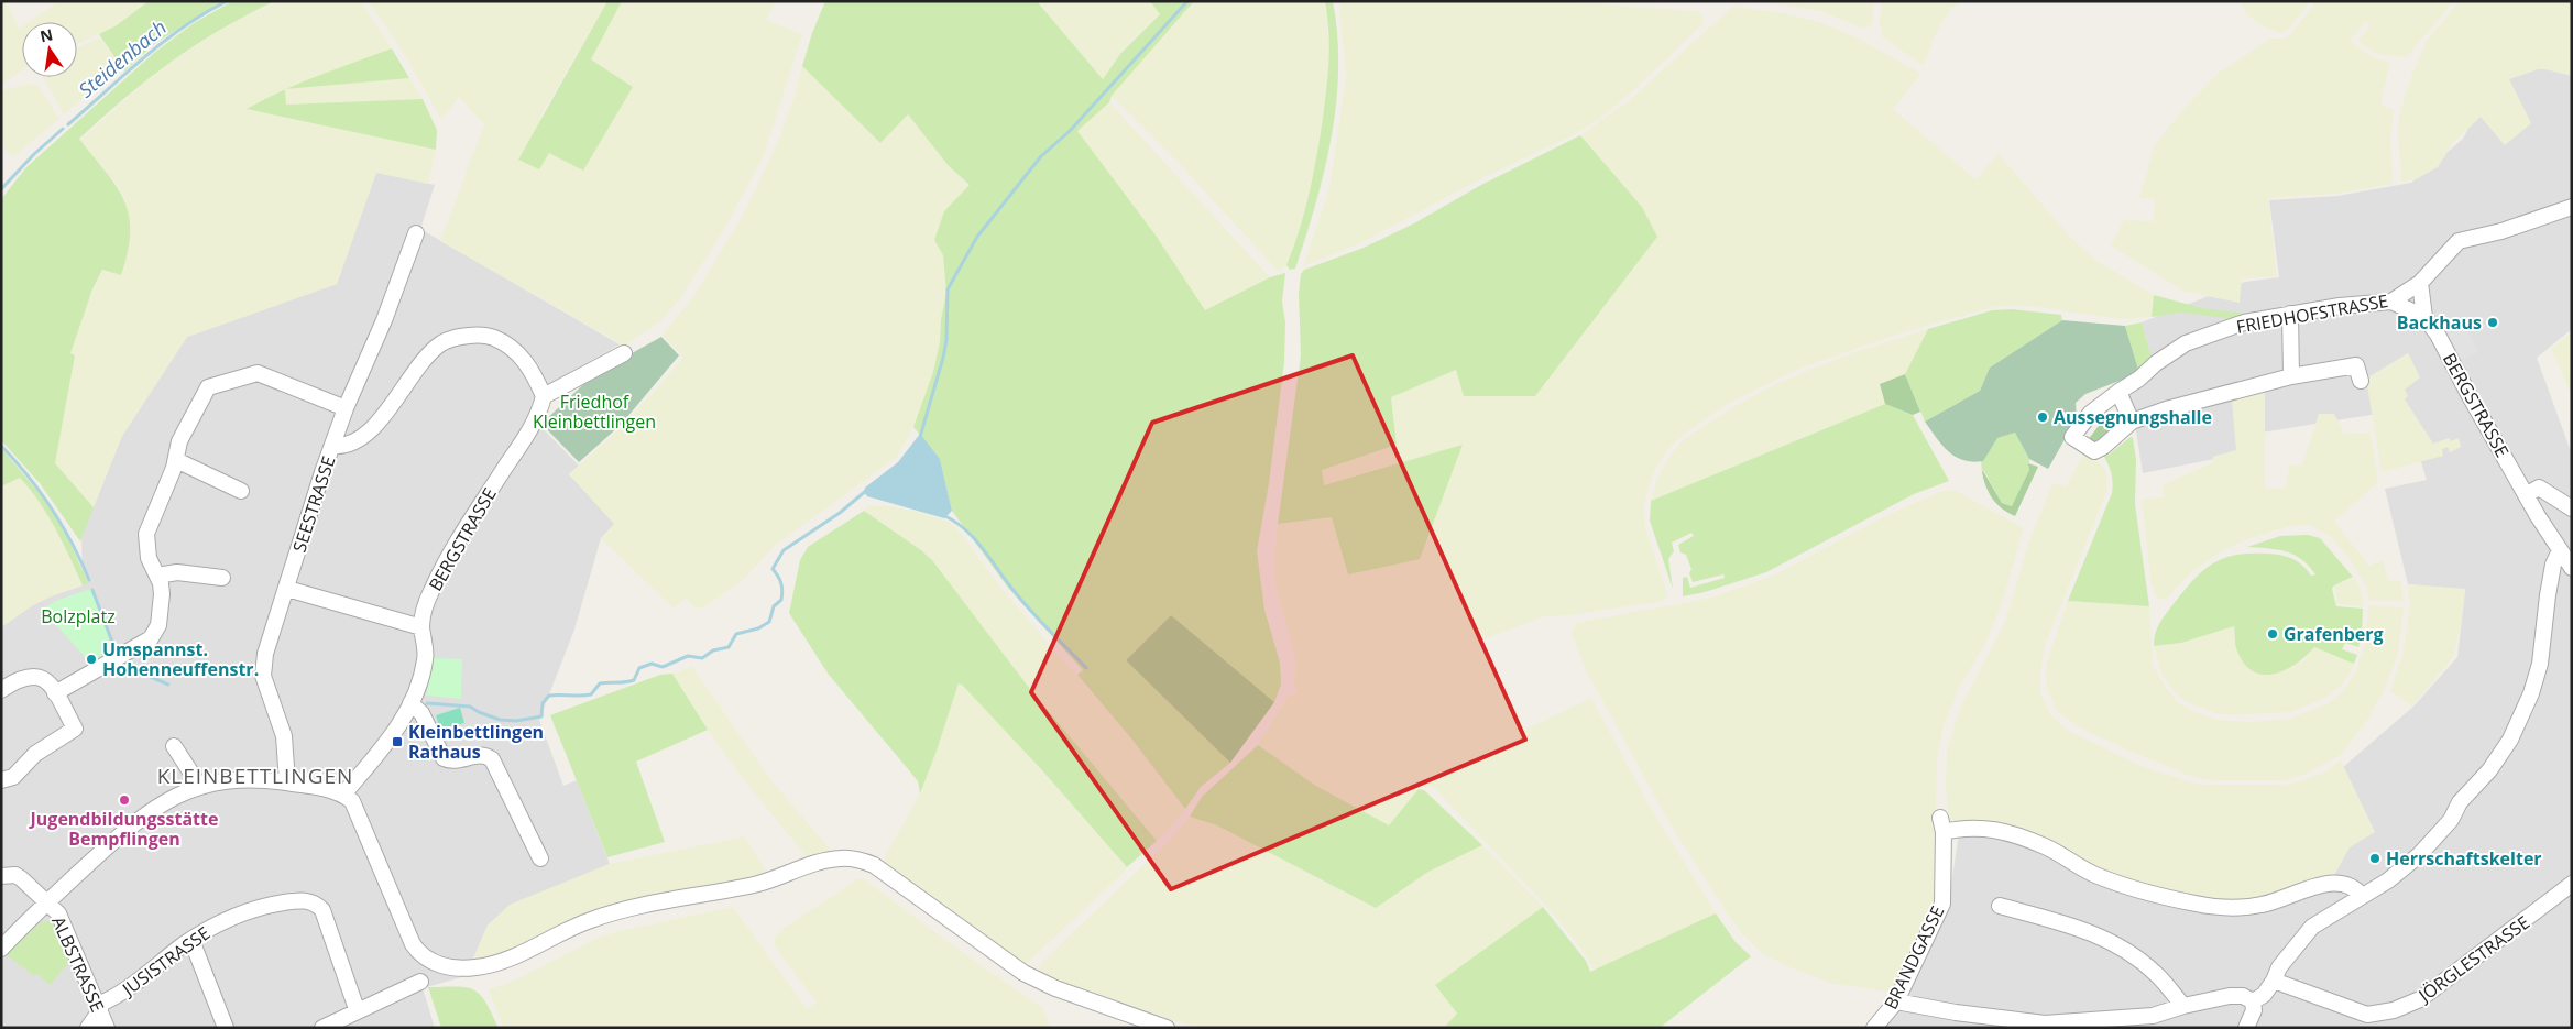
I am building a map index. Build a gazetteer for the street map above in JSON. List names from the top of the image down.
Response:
{
  "streets": {
    "street": [
      "FRIEDHOFSTRASSE",
      "BERGSTRASSE",
      "SEESTRASSE",
      "BRANDGASSE",
      "JÖRGLESTRASSE",
      "JUSISTRASSE",
      "ALBSTRASSE"
    ]
  },
  "crossings": [
    ["FRIEDHOFSTRASSE", "BERGSTRASSE"],
    ["JUSISTRASSE", "ALBSTRASSE"]
  ],
  "districts": ["KLEINBETTLINGEN"],
  "water": ["Steidenbach"],
  "parks": ["Friedhof Kleinbettlingen", "Bolzplatz"],
  "places": {
    "other": [
      "Backhaus",
      "Aussegnungshalle",
      "Grafenberg",
      "Umspannst. Hohenneuffenstr.",
      "Jugendbildungsstätte Bempflingen",
      "Herrschaftskelter"
    ],
    "transit": ["Kleinbettlingen Rathaus"]
  },
  "north": "top"
}
